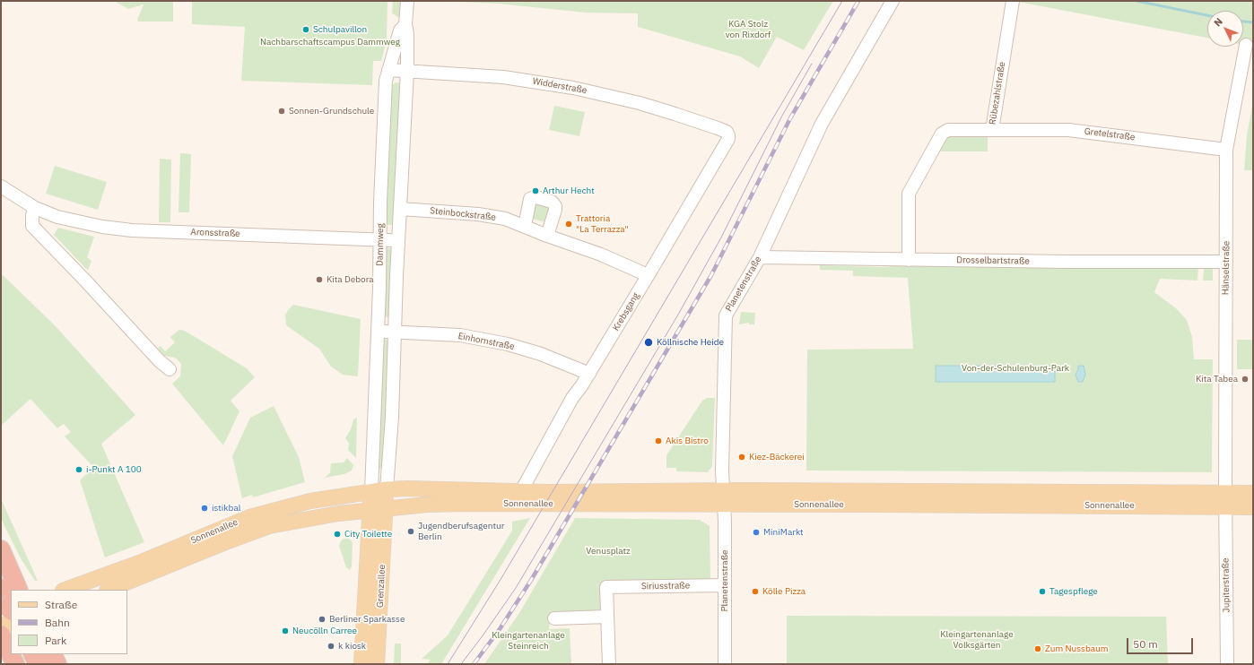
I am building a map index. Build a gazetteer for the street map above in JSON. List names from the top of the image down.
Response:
{
  "streets": {
    "main road": ["Sonnenallee", "Grenzallee"],
    "street": [
      "Widderstraße",
      "Rübezahlstraße",
      "Gretelstraße",
      "Steinbockstraße",
      "Aronsstraße",
      "Dammweg",
      "Drosselbartstraße",
      "Hänselstraße",
      "Planetenstraße",
      "Krebsgang",
      "Einhornstraße",
      "Jupiterstraße",
      "Siriusstraße"
    ]
  },
  "crossings": [
    ["Widderstraße", "Dammweg"],
    ["Widderstraße", "Krebsgang"],
    ["Rübezahlstraße", "Gretelstraße"],
    ["Rübezahlstraße", "Drosselbartstraße"],
    ["Gretelstraße", "Hänselstraße"],
    ["Steinbockstraße", "Dammweg"],
    ["Steinbockstraße", "Krebsgang"],
    ["Aronsstraße", "Dammweg"],
    ["Dammweg", "Einhornstraße"],
    ["Dammweg", "Sonnenallee"],
    ["Dammweg", "Grenzallee"],
    ["Drosselbartstraße", "Hänselstraße"],
    ["Drosselbartstraße", "Planetenstraße"],
    ["Hänselstraße", "Sonnenallee"],
    ["Hänselstraße", "Jupiterstraße"],
    ["Planetenstraße", "Sonnenallee"],
    ["Planetenstraße", "Siriusstraße"],
    ["Krebsgang", "Einhornstraße"],
    ["Krebsgang", "Sonnenallee"],
    ["Sonnenallee", "Jupiterstraße"],
    ["Sonnenallee", "Grenzallee"]
  ],
  "parks": [
    "KGA Stolz von Rixdorf",
    "Nachbarschaftscampus Dammweg",
    "Von-der-Schulenburg-Park",
    "Venusplatz",
    "Kleingartenanlage Volksgärten",
    "Kleingartenanlage Steinreich"
  ],
  "places": [
    "Schulpavillon",
    "Sonnen-Grundschule",
    "Arthur Hecht",
    "Trattoria \"La Terrazza\"",
    "Kita Debora",
    "Köllnische Heide",
    "Kita Tabea",
    "Akis Bistro",
    "Kiez-Bäckerei",
    "i-Punkt A 100",
    "istikbal",
    "Jugendberufsagentur Berlin",
    "MiniMarkt",
    "City Toilette",
    "Kölle Pizza",
    "Tagespflege",
    "Berliner Sparkasse",
    "Neucölln Carree",
    "k kiosk",
    "Zum Nussbaum"
  ],
  "legend": ["Straße", "Bahn", "Park"],
  "scale_bar": "50 m",
  "north": "top left"
}
